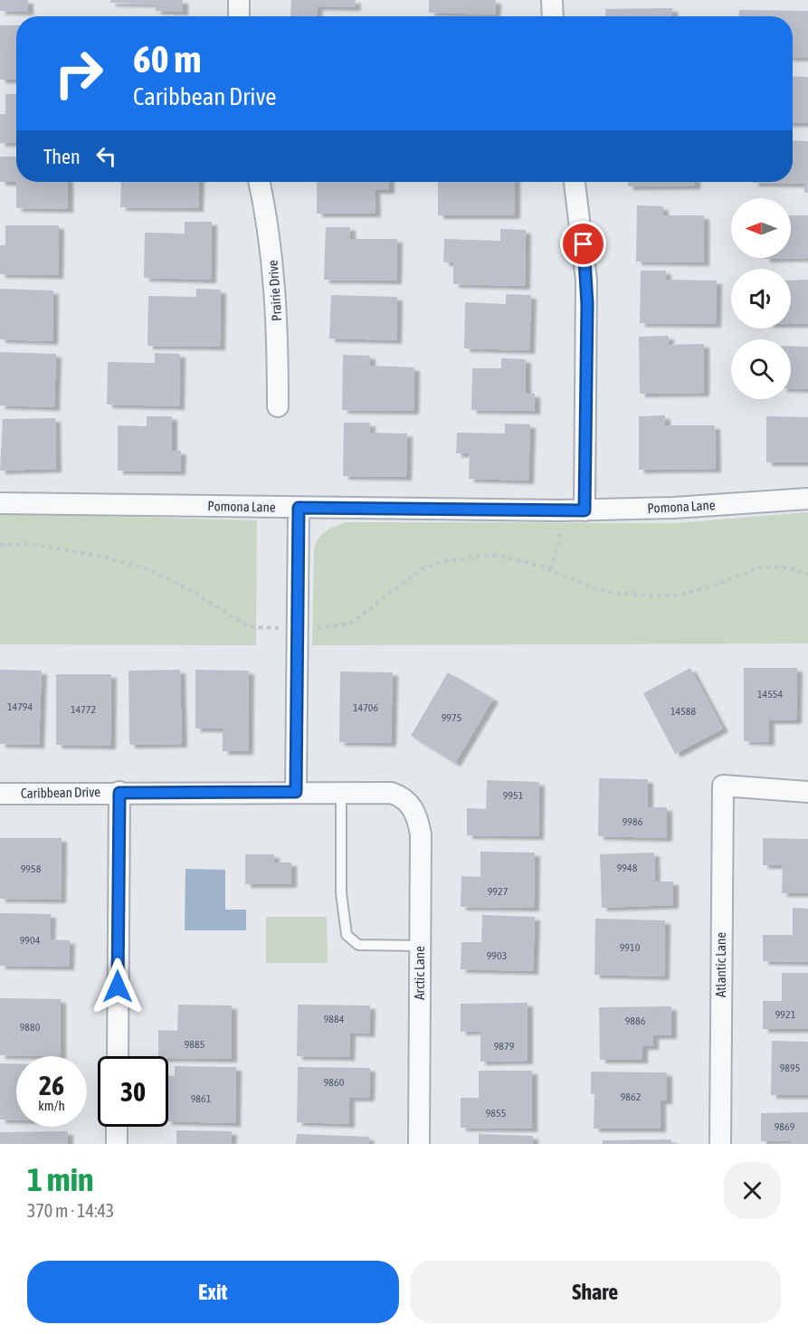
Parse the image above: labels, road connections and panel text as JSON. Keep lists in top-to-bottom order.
{
  "streets": {
    "street": [
      "Prairie Drive",
      "Pomona Lane",
      "Caribbean Drive",
      "Atlantic Lane",
      "Arctic Lane"
    ]
  },
  "crossings": [
    ["Caribbean Drive", "Arctic Lane"]
  ],
  "house_numbers": [
    "14554",
    "14794",
    "14706",
    "14772",
    "14588",
    "9975",
    "9951",
    "9986",
    "9948",
    "9958",
    "9927",
    "9904",
    "9910",
    "9903",
    "9921",
    "9884",
    "9886",
    "9880",
    "9885",
    "9879",
    "9895",
    "9860",
    "9862",
    "9861",
    "9855",
    "9869"
  ],
  "north": "left",
  "page": {
    "turn": ["60 m", "Caribbean Drive"],
    "then": "Then",
    "speed": "26 km/h",
    "limit": "30",
    "heading": ["1 min", "370 m · 14:43"],
    "buttons": ["Exit", "Share"]
  }
}
